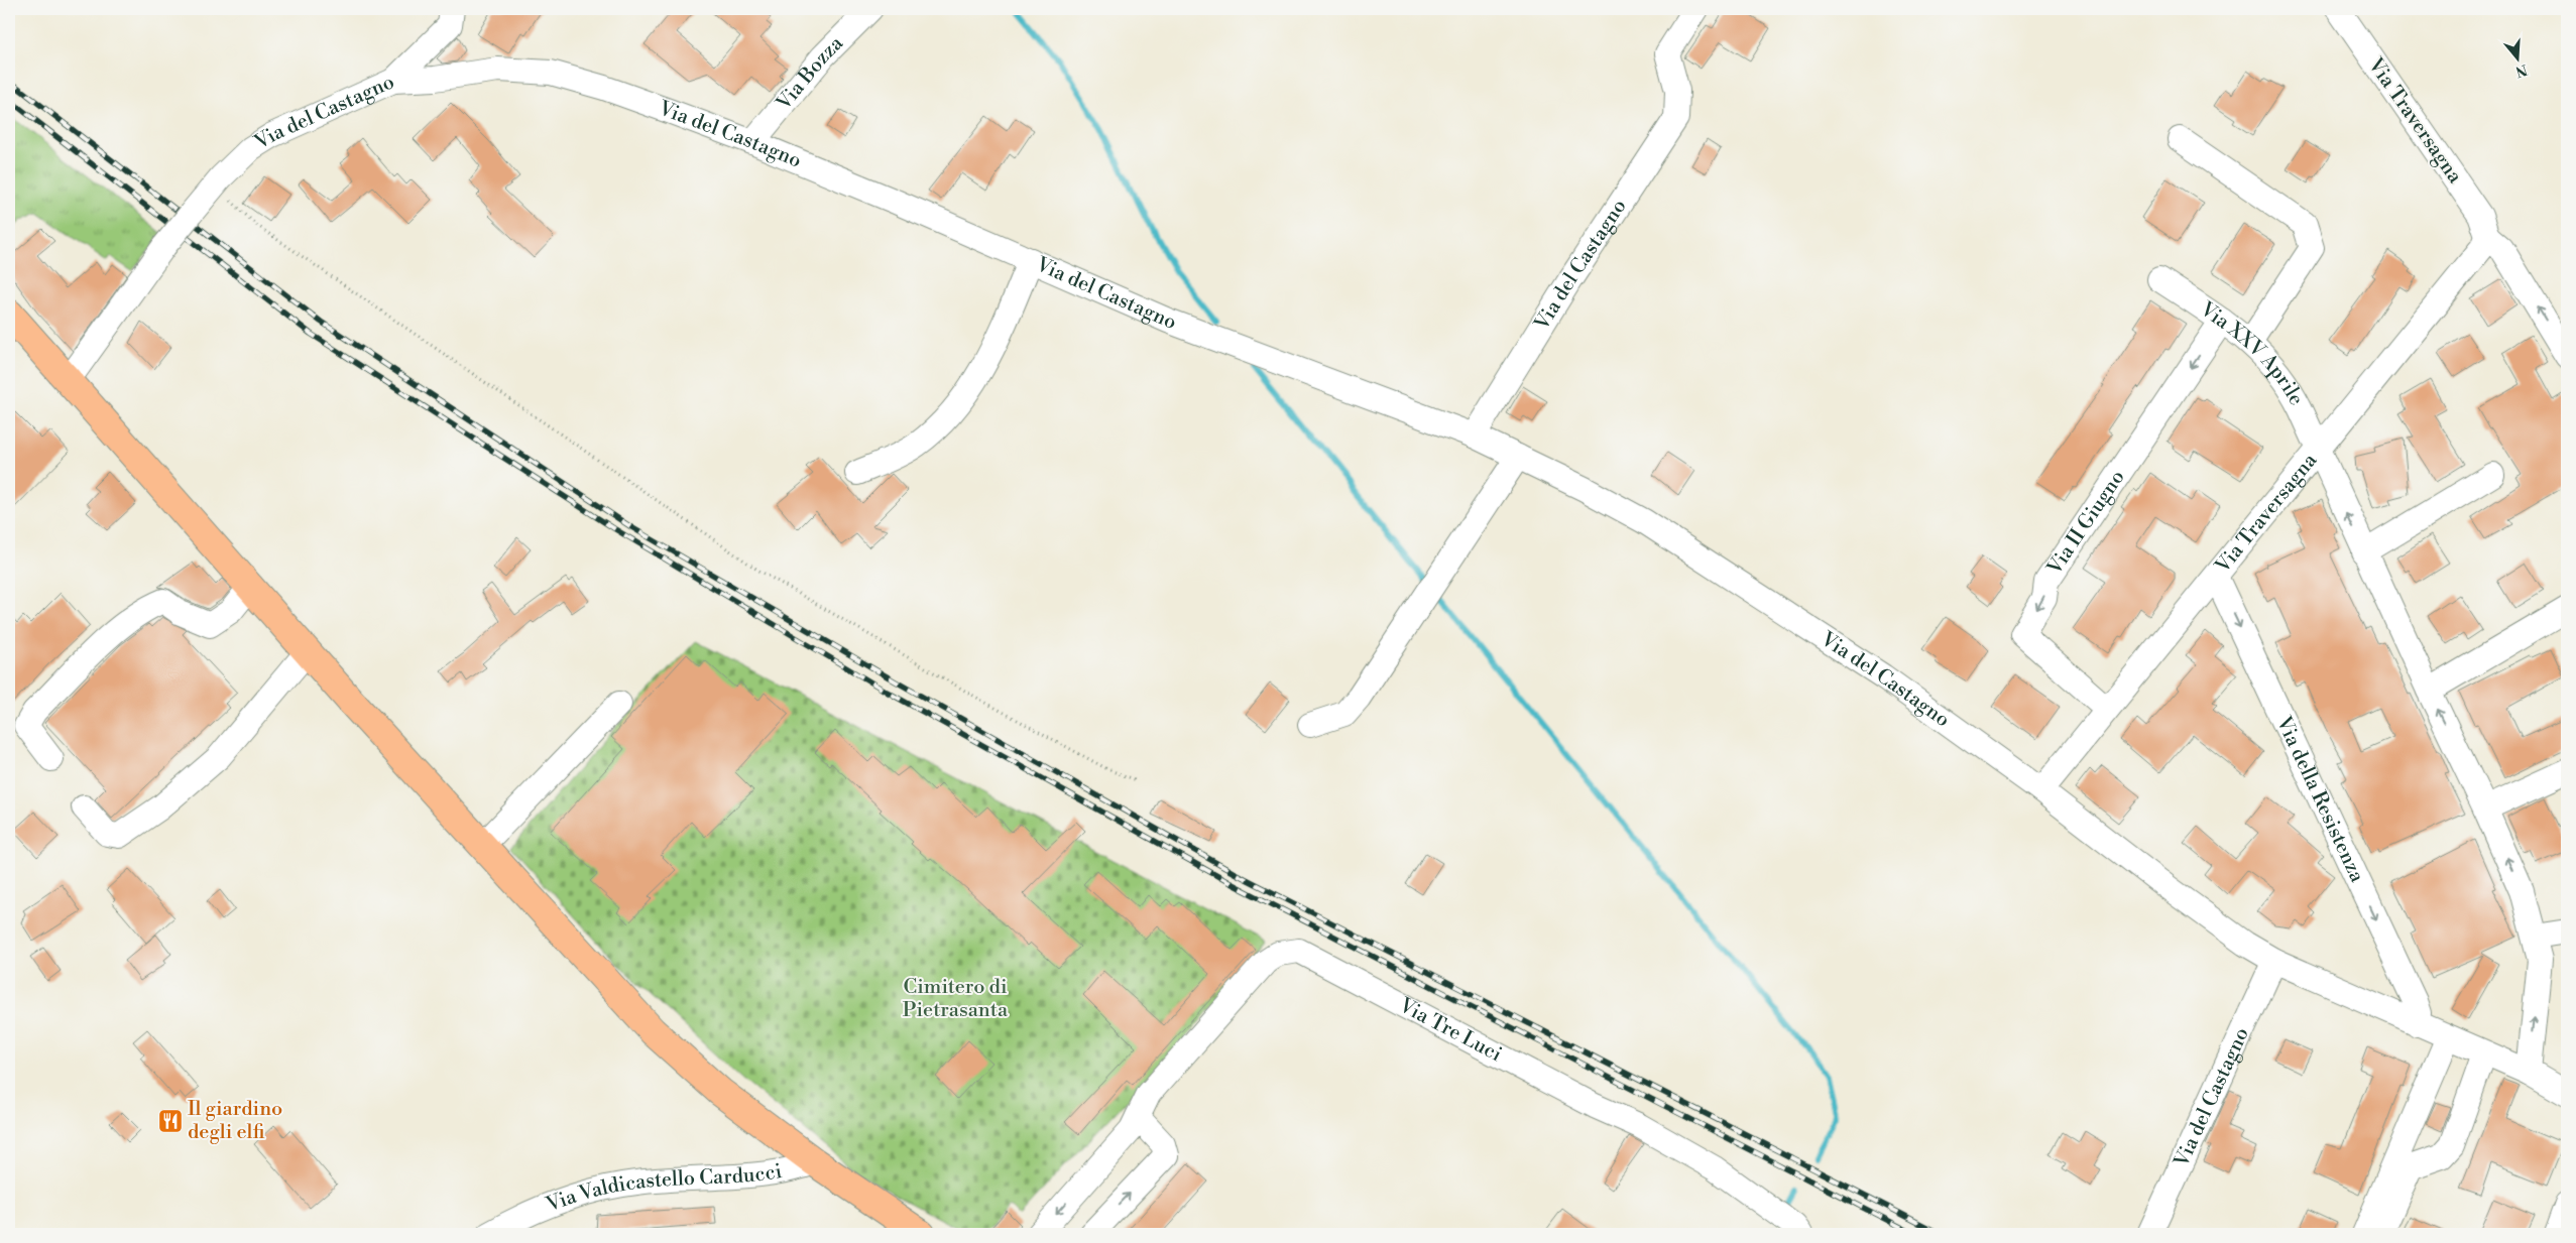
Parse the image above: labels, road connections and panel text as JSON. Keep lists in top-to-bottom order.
{
  "streets": {
    "street": [
      "Via Bozza",
      "Via del Castagno",
      "Via Traversagna",
      "Via XXV Aprile",
      "Via II Giugno",
      "Via della Resistenza",
      "Via Tre Luci",
      "Via Valdicastello Carducci"
    ]
  },
  "crossings": [
    ["Via Bozza", "Via del Castagno"],
    ["Via del Castagno", "Via Traversagna"],
    ["Via del Castagno", "Via XXV Aprile"],
    ["Via del Castagno", "Via della Resistenza"],
    ["Via Traversagna", "Via XXV Aprile"],
    ["Via Traversagna", "Via II Giugno"],
    ["Via Traversagna", "Via della Resistenza"],
    ["Via XXV Aprile", "Via II Giugno"]
  ],
  "one_way": ["Via XXV Aprile", "Via II Giugno", "Via della Resistenza"],
  "parks": ["Cimitero di Pietrasanta"],
  "places": {
    "restaurant": ["Il giardino degli elfi"]
  },
  "north": "bottom"
}
